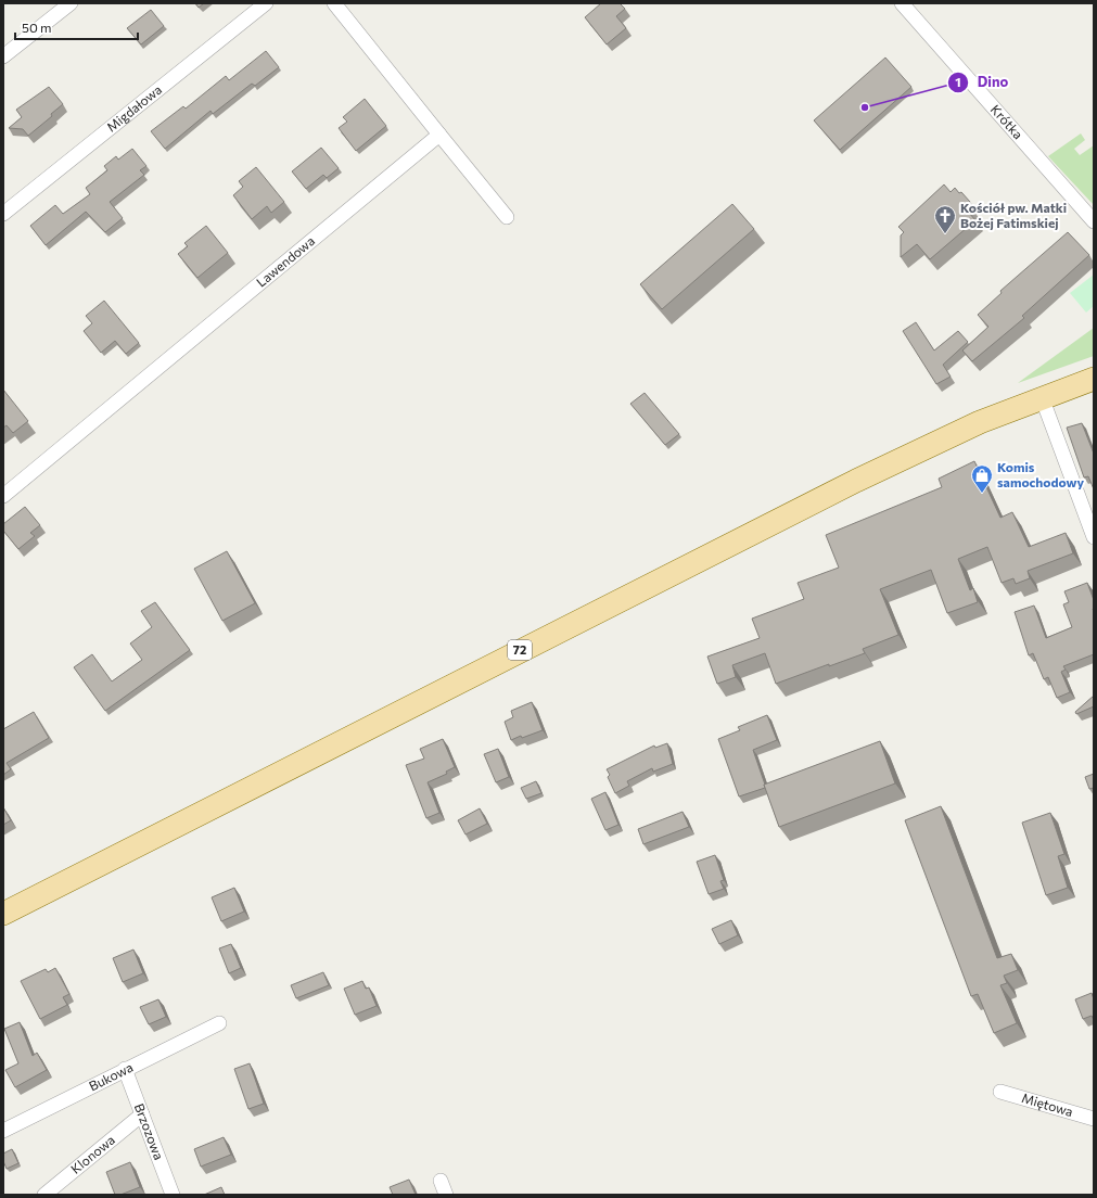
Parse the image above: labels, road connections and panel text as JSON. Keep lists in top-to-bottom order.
{
  "streets": {
    "main road": ["72"],
    "street": [
      "Migdałowa",
      "Krótka",
      "Lawendowa",
      "Bukowa",
      "Miętowa",
      "Brzozowa",
      "Klonowa"
    ]
  },
  "crossings": [
    ["Bukowa", "Brzozowa"],
    ["Brzozowa", "Klonowa"]
  ],
  "places": {
    "other": ["Dino"],
    "church": ["Kościół pw. Matki Bożej Fatimskiej"],
    "shop": ["Komis samochodowy"]
  },
  "scale_bar": "50 m"
}
